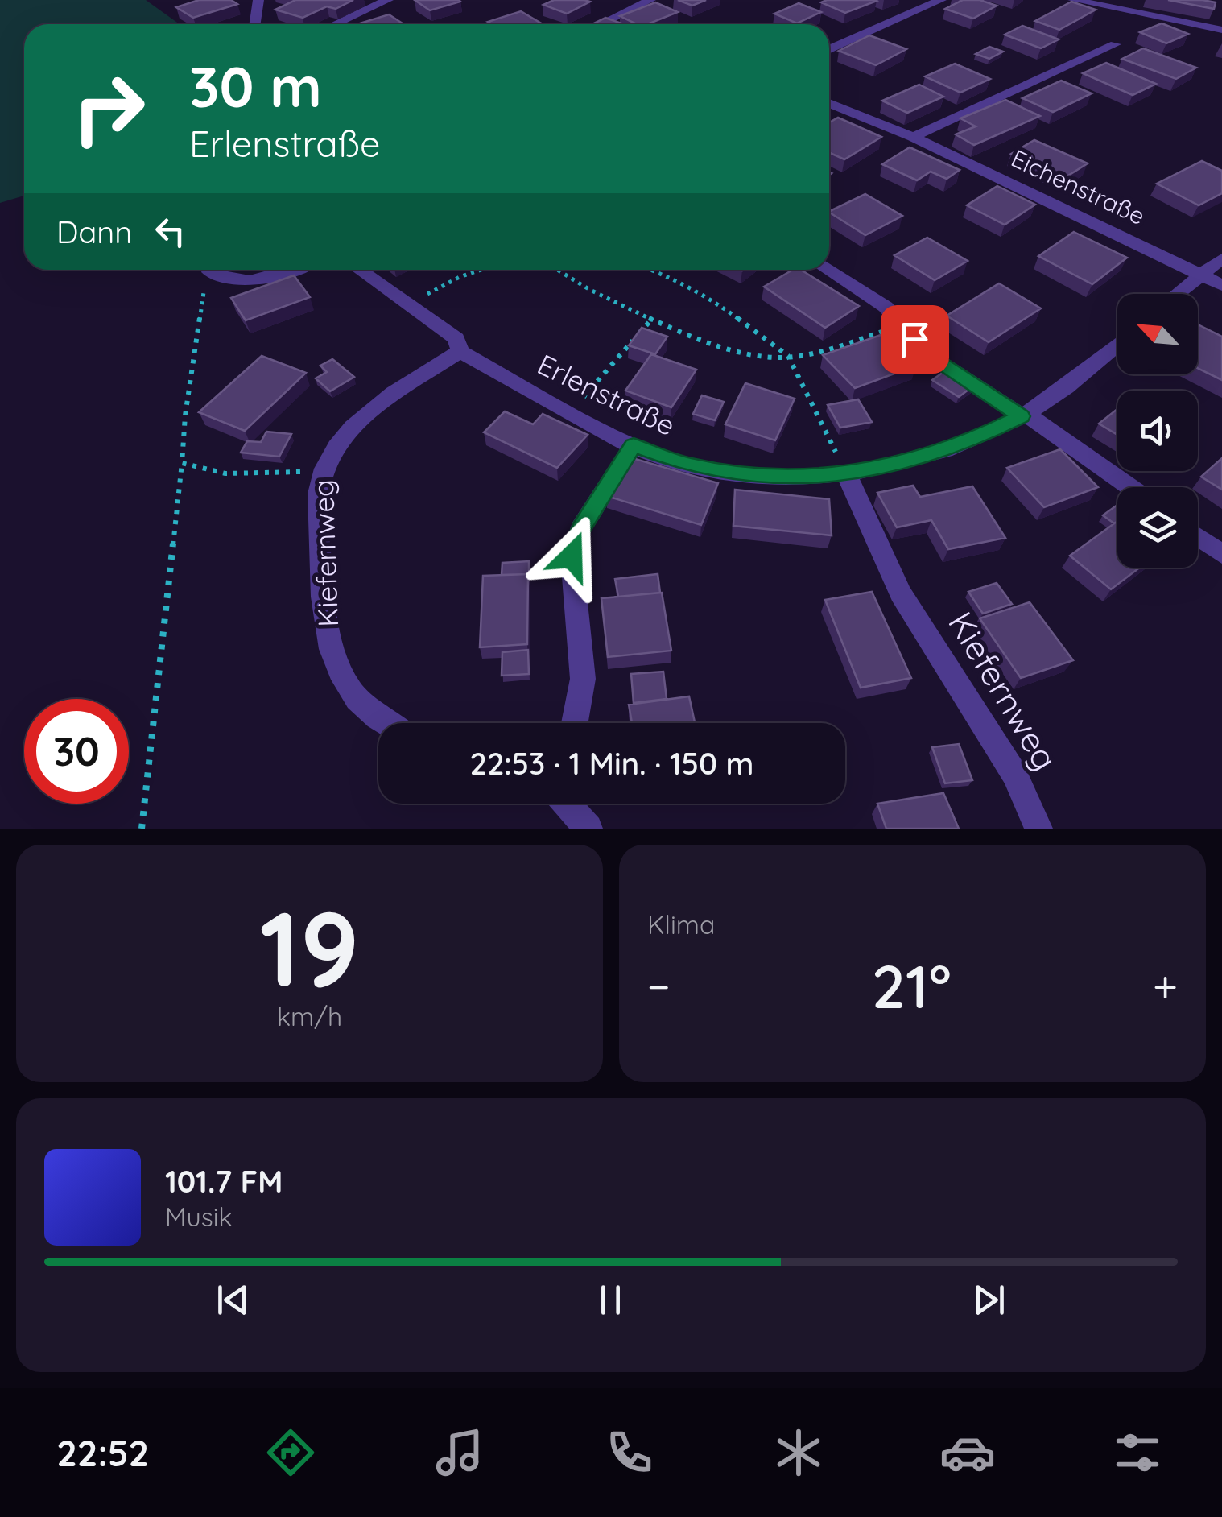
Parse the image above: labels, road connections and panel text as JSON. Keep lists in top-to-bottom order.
{
  "streets": {
    "street": ["Eichenstraße", "Erlenstraße", "Kiefernweg"]
  },
  "crossings": [
    ["Erlenstraße", "Kiefernweg"]
  ],
  "north": "top left",
  "page": {
    "turn": ["30 m", "Erlenstraße"],
    "then": "Dann",
    "limit": "30",
    "trip": "22:53 · 1 Min. · 150 m",
    "tile": [
      ["19", "km/h"],
      "Klima"
    ],
    "heat": ["−", "21°", "+"],
    "song": ["101.7 FM", "Musik"],
    "tabs": "22:52"
  }
}
